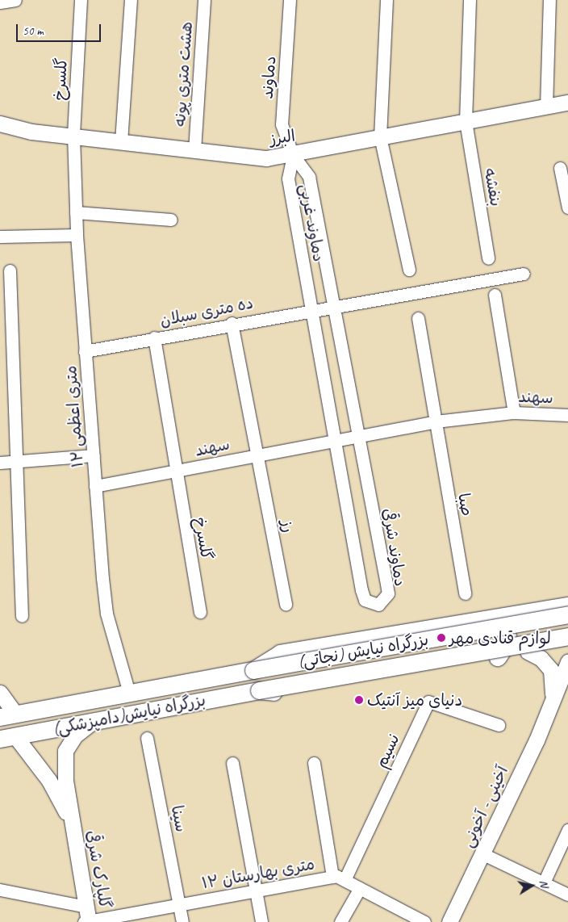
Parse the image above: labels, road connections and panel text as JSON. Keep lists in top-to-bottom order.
{
  "streets": {
    "highway": ["بزرگراه نیایش (نجاتی)", "بزرگراه نیایش(دامپزشکی)"],
    "main road": ["البرز", "آخینی - آخونی", "گلپارک شرقی"],
    "street": [
      "هشت متری پونه",
      "دماوند",
      "گلسرخ",
      "بنفشه",
      "دماوند غربی",
      "ده متری سبلان",
      "سهند",
      "۱۲ متری اعظمی",
      "صبا",
      "رز",
      "دماوند شرقی",
      "نسیم",
      "سینا",
      "۱۲ متری بهارستان"
    ]
  },
  "crossings": [
    ["هشت متری پونه", "البرز"],
    ["دماوند", "البرز"],
    ["دماوند", "دماوند غربی"],
    ["گلسرخ", "البرز"],
    ["گلسرخ", "ده متری سبلان"],
    ["گلسرخ", "سهند"],
    ["گلسرخ", "۱۲ متری اعظمی"],
    ["البرز", "بنفشه"],
    ["البرز", "دماوند غربی"],
    ["البرز", "۱۲ متری اعظمی"],
    ["دماوند غربی", "ده متری سبلان"],
    ["دماوند غربی", "سهند"],
    ["دماوند غربی", "دماوند شرقی"],
    ["ده متری سبلان", "۱۲ متری اعظمی"],
    ["ده متری سبلان", "رز"],
    ["سهند", "۱۲ متری اعظمی"],
    ["سهند", "صبا"],
    ["سهند", "رز"],
    ["سهند", "دماوند شرقی"],
    ["۱۲ متری اعظمی", "بزرگراه نیایش(دامپزشکی)"],
    ["بزرگراه نیایش (نجاتی)", "بزرگراه نیایش(دامپزشکی)"],
    ["بزرگراه نیایش(دامپزشکی)", "گلپارک شرقی"],
    ["نسیم", "۱۲ متری بهارستان"],
    ["سینا", "۱۲ متری بهارستان"],
    ["گلپارک شرقی", "۱۲ متری بهارستان"]
  ],
  "places": ["لوازم قنادی مهر", "دنیای میز آنتیک"],
  "scale_bar": "50 m",
  "north": "right"
}
